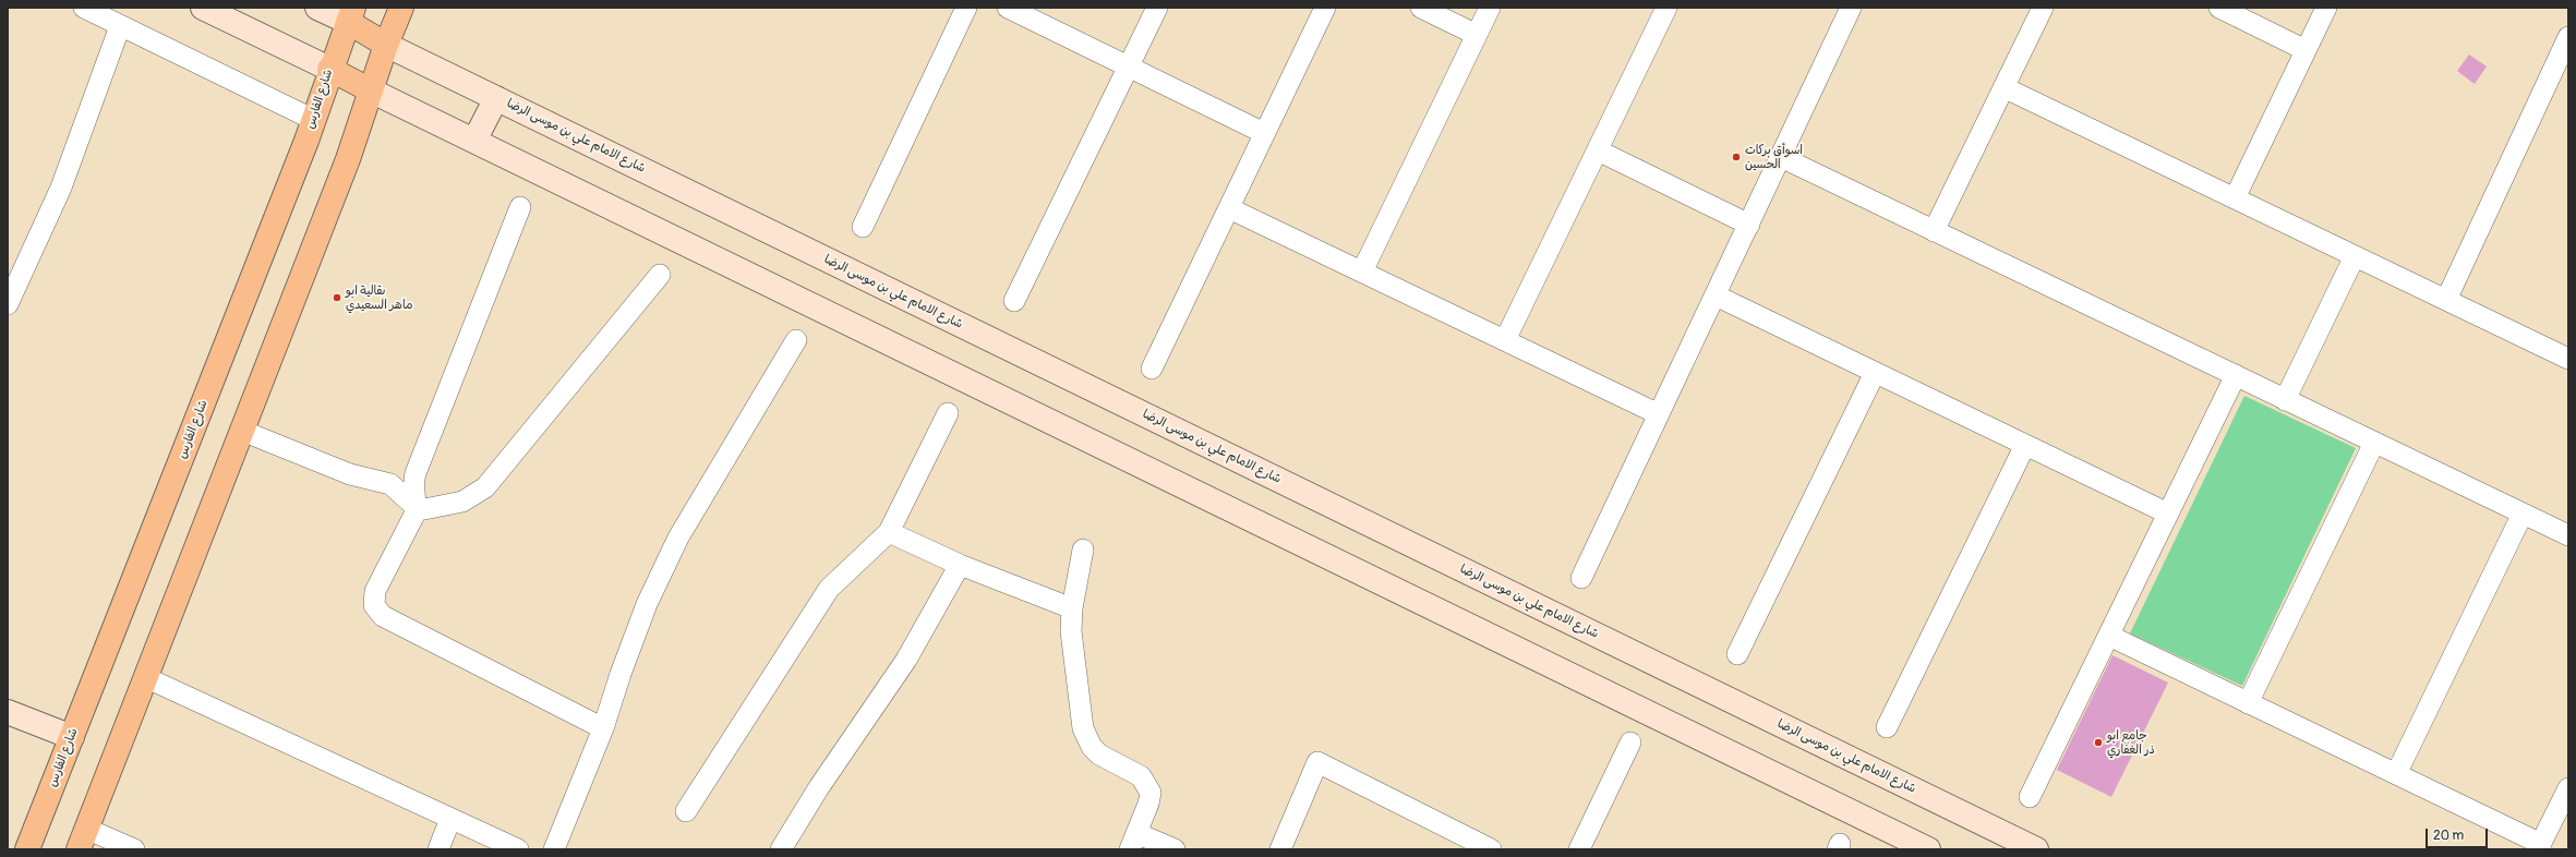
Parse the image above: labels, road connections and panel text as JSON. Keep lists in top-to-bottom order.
{
  "streets": {
    "main road": ["شارع الفارس", "شارع الامام علي بن موسى الرضا"]
  },
  "places": ["اسوأق بركات الحسين", "بقالية ابو ماهر السعيدي", "جامع ابو ذر الغفاري"],
  "scale_bar": "20 m"
}
